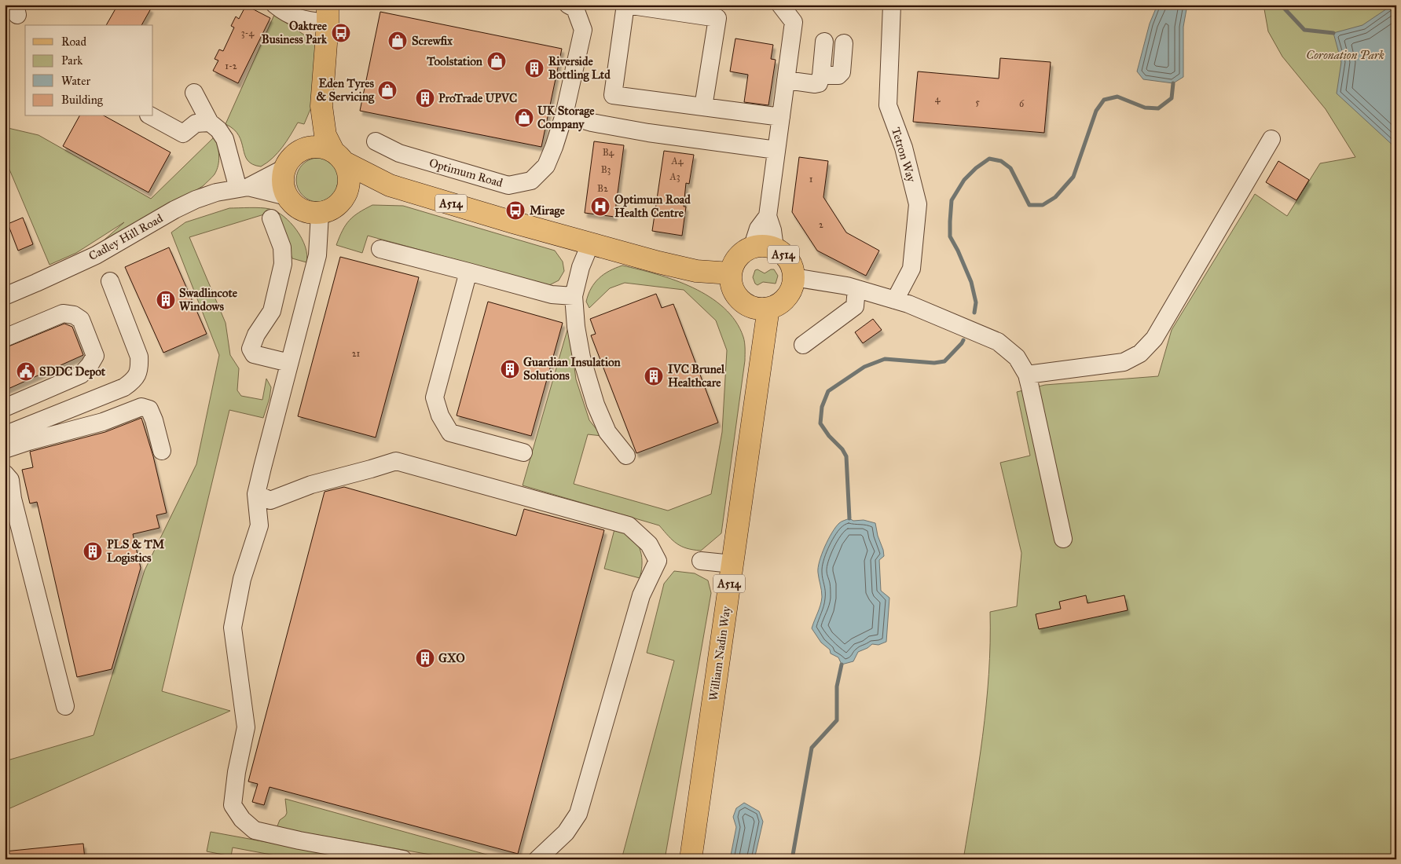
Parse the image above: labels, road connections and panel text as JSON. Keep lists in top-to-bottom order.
{
  "streets": {
    "main road": ["A514", "William Nadin Way"],
    "street": ["Tetron Way", "Optimum Road", "Cadley Hill Road"]
  },
  "crossings": [
    ["A514", "Cadley Hill Road"],
    ["A514", "William Nadin Way"]
  ],
  "parks": ["Coronation Park"],
  "places": {
    "bus stop": ["Oaktree Business Park", "Mirage"],
    "shop": [
      "Screwfix",
      "Toolstation",
      "Eden Tyres & Servicing",
      "UK Storage Company"
    ],
    "building": [
      "Riverside Bottling Ltd",
      "ProTrade UPVC",
      "Swadlincote Windows",
      "Guardian Insulation Solutions",
      "IVC Brunel Healthcare",
      "PLS & TM Logistics",
      "GXO"
    ],
    "hospital": ["Optimum Road Health Centre"],
    "public building": ["SDDC Depot"]
  },
  "house_numbers": [
    "3-4",
    "1-2",
    "4",
    "5",
    "6",
    "B4",
    "A4",
    "B3",
    "A3",
    "1",
    "B2",
    "2",
    "21"
  ],
  "legend": [
    "Road",
    "Park",
    "Water",
    "Building"
  ]
}
